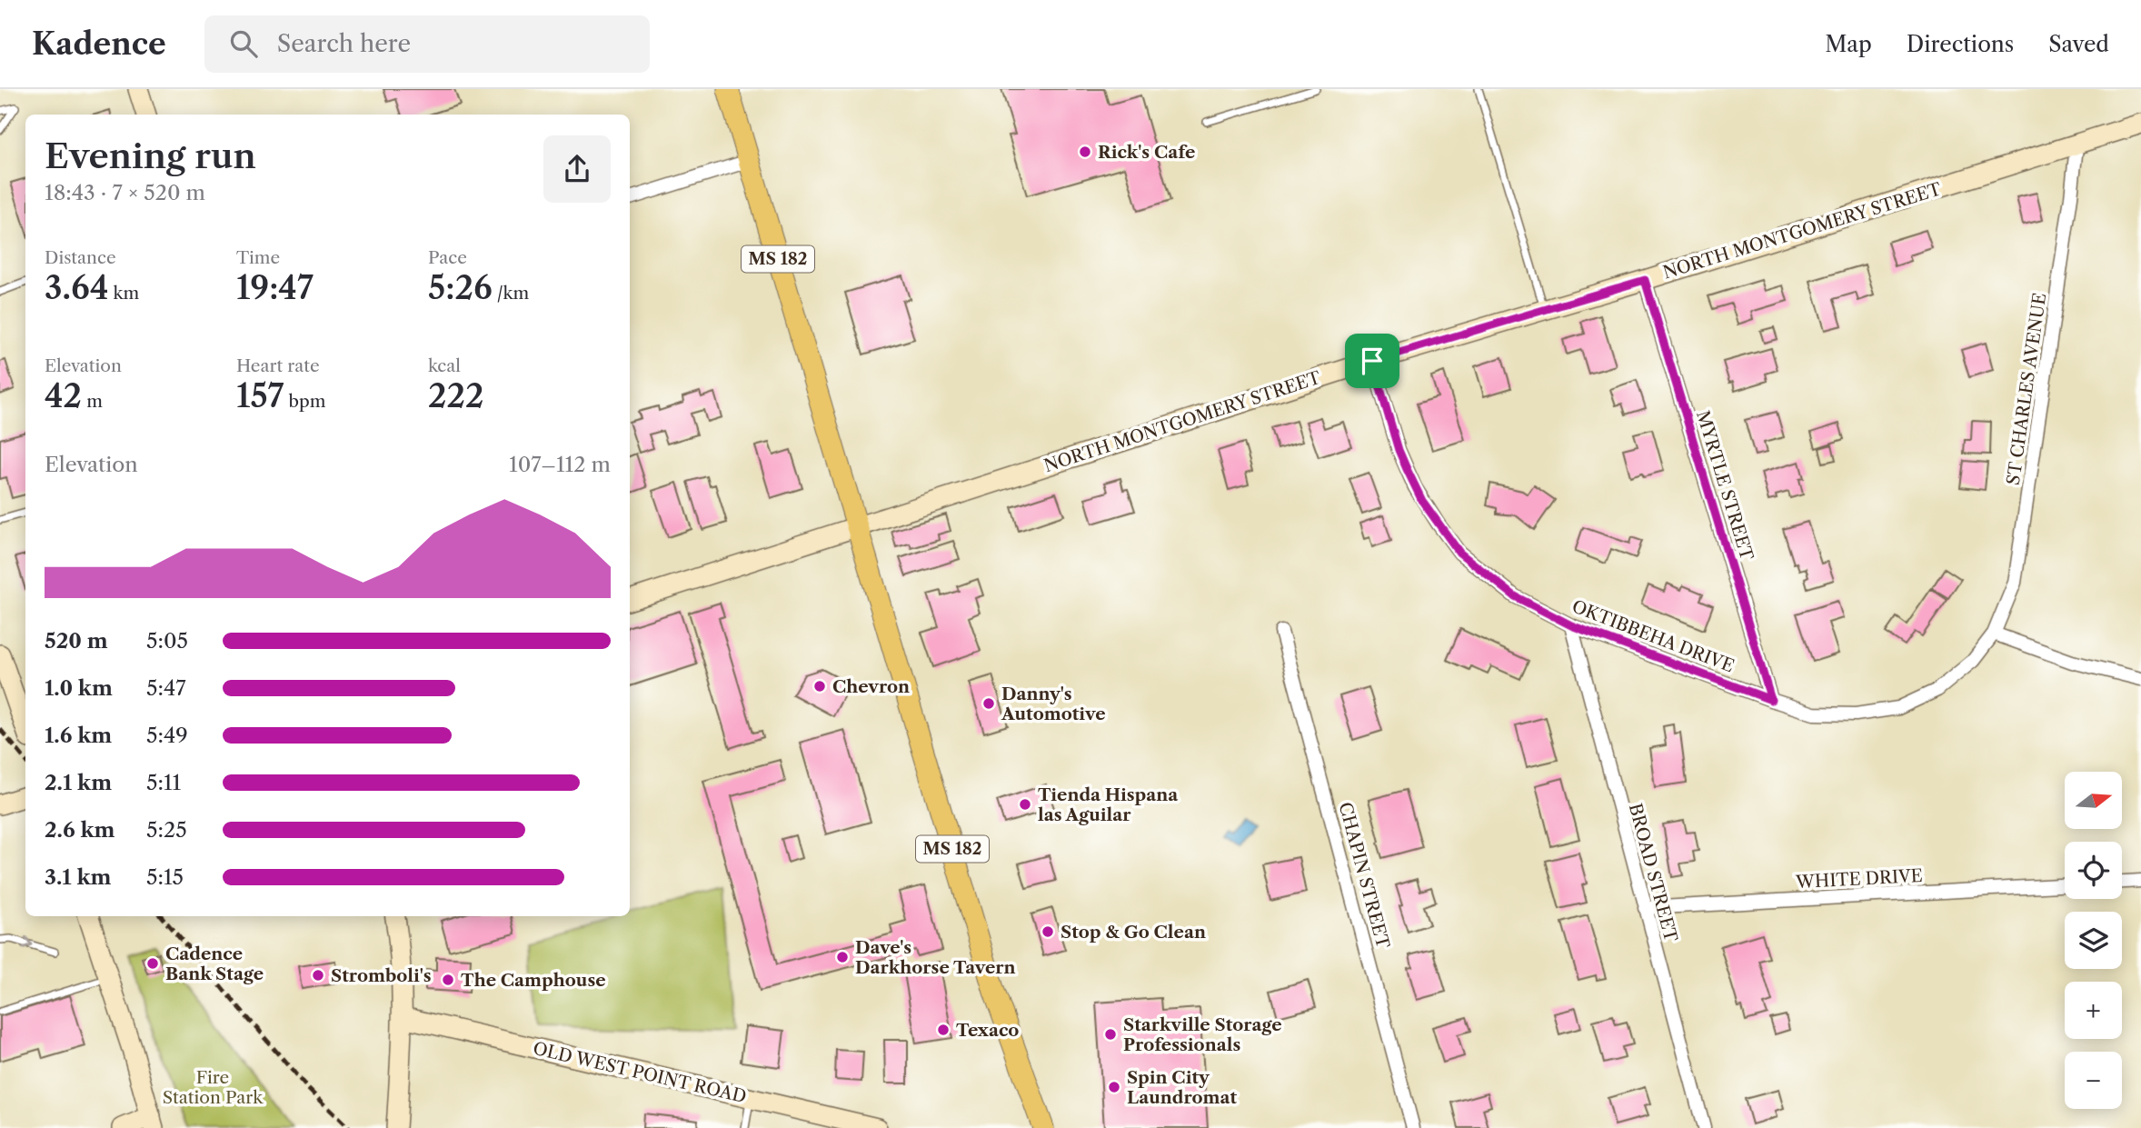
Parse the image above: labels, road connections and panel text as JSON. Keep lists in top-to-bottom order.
{
  "streets": {
    "main road": ["MS 182"],
    "street": [
      "NORTH MONTGOMERY STREET",
      "ST CHARLES AVENUE",
      "MYRTLE STREET",
      "OKTIBBEHA DRIVE",
      "BROAD STREET",
      "CHAPIN STREET",
      "WHITE DRIVE",
      "OLD WEST POINT ROAD"
    ]
  },
  "crossings": [
    ["NORTH MONTGOMERY STREET", "MS 182"],
    ["NORTH MONTGOMERY STREET", "ST CHARLES AVENUE"],
    ["NORTH MONTGOMERY STREET", "MYRTLE STREET"],
    ["NORTH MONTGOMERY STREET", "OKTIBBEHA DRIVE"],
    ["ST CHARLES AVENUE", "OKTIBBEHA DRIVE"],
    ["MYRTLE STREET", "OKTIBBEHA DRIVE"],
    ["OKTIBBEHA DRIVE", "BROAD STREET"],
    ["BROAD STREET", "WHITE DRIVE"]
  ],
  "parks": ["Fire Station Park"],
  "places": [
    "Rick's Cafe",
    "Chevron",
    "Danny's Automotive",
    "Tienda Hispana las Aguilar",
    "Stop & Go Clean",
    "Dave's Darkhorse Tavern",
    "Cadence Bank Stage",
    "Stromboli's",
    "The Camphouse",
    "Texaco",
    "Starkville Storage Professionals",
    "Spin City Laundromat"
  ],
  "north": "right",
  "page": {
    "header": "Kadence",
    "search": "Search here",
    "nav": ["Map", "Directions", "Saved"],
    "heading": ["Evening run", "18:43 · 7 × 520 m"],
    "stats": [
      ["Distance", "3.64 km"],
      ["Time", "19:47"],
      ["Pace", "5:26 /km"],
      ["Elevation", "42 m"],
      ["Heart rate", "157 bpm"],
      ["kcal", "222"]
    ],
    "chart": ["Elevation", "107–112 m"],
    "list": [
      {
        "name": "520 m",
        "note": "5:05"
      },
      {
        "name": "1.0 km",
        "note": "5:47"
      },
      {
        "name": "1.6 km",
        "note": "5:49"
      },
      {
        "name": "2.1 km",
        "note": "5:11"
      },
      {
        "name": "2.6 km",
        "note": "5:25"
      },
      {
        "name": "3.1 km",
        "note": "5:15"
      }
    ],
    "map_buttons": ["+", "−"]
  }
}
